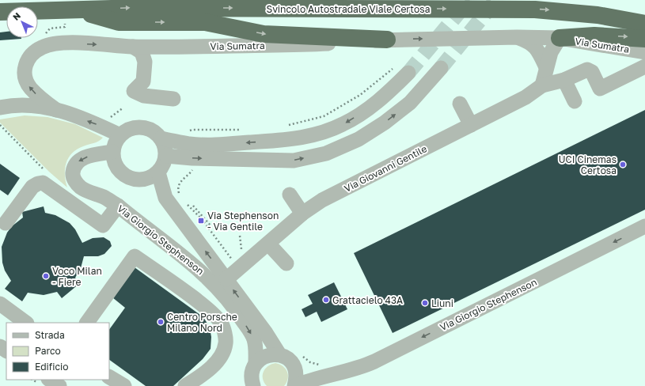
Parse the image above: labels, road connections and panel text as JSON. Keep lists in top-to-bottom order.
{
  "streets": {
    "highway": ["Svincolo Autostradale Viale Certosa"],
    "street": ["Via Sumatra", "Via Giovanni Gentile", "Via Giorgio Stephenson"]
  },
  "crossings": [
    ["Via Giovanni Gentile", "Via Giorgio Stephenson"]
  ],
  "places": {
    "other": [
      "UCI Cinemas Certosa",
      "Voco Milan - Fiere",
      "Grattacielo 43A",
      "Liuni",
      "Centro Porsche Milano Nord"
    ],
    "transit": ["Via Stephenson - Via Gentile"]
  },
  "legend": ["Strada", "Parco", "Edificio"],
  "north": "top left"
}
